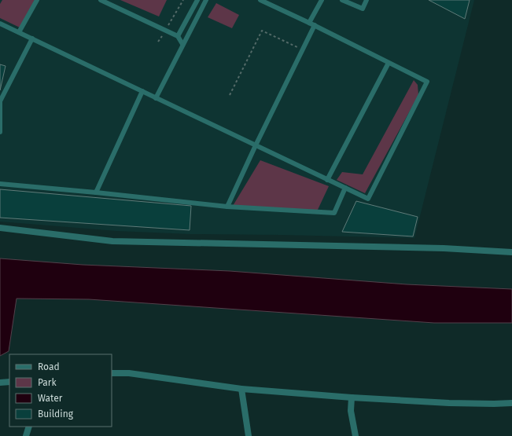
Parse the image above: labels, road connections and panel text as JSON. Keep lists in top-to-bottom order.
{
  "legend": [
    "Road",
    "Park",
    "Water",
    "Building"
  ]
}
